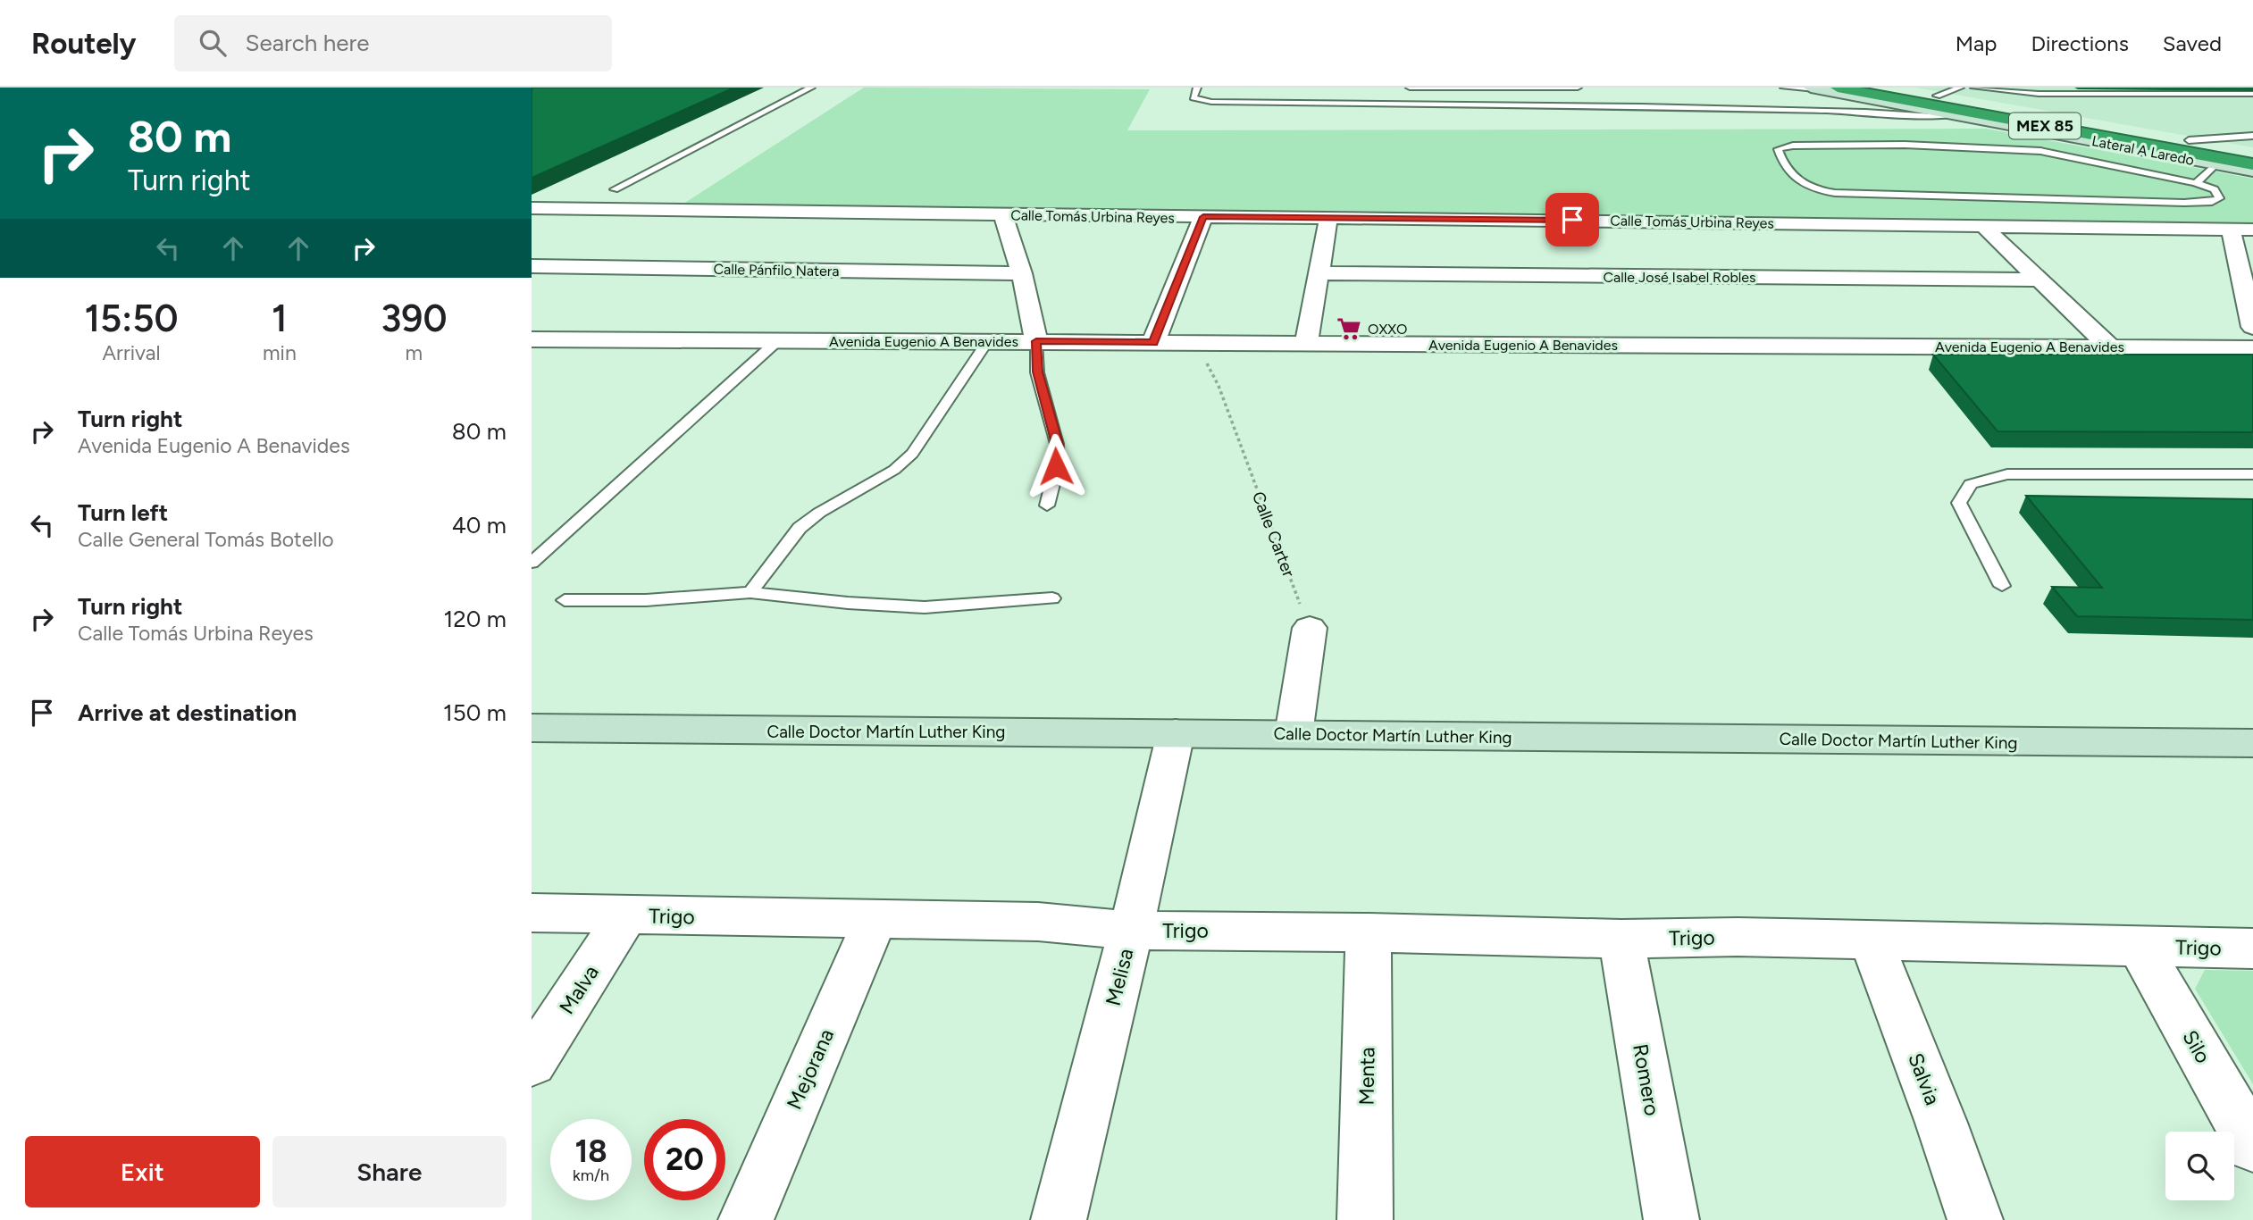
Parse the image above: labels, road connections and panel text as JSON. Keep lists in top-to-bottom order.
{
  "streets": {
    "highway": ["MEX 85"],
    "street": [
      "Lateral A Laredo",
      "Calle Tomás Urbina Reyes",
      "Calle Pánfilo Natera",
      "Calle José Isabel Robles",
      "Avenida Eugenio A Benavides",
      "Calle Doctor Martín Luther King",
      "Trigo",
      "Melisa",
      "Malva",
      "Silo",
      "Mejorana",
      "Menta",
      "Salvia",
      "Romero"
    ],
    "path": ["Calle Carter"]
  },
  "crossings": [
    ["MEX 85", "Lateral A Laredo"],
    ["Avenida Eugenio A Benavides", "Calle Carter"],
    ["Calle Doctor Martín Luther King", "Melisa"],
    ["Trigo", "Melisa"],
    ["Trigo", "Malva"],
    ["Trigo", "Silo"],
    ["Trigo", "Mejorana"],
    ["Trigo", "Menta"],
    ["Trigo", "Salvia"],
    ["Trigo", "Romero"]
  ],
  "places": {
    "supermarket": ["OXXO"]
  },
  "page": {
    "header": "Routely",
    "search": "Search here",
    "nav": ["Map", "Directions", "Saved"],
    "turn": ["80 m", "Turn right"],
    "eta": [
      "15:50",
      "Arrival",
      "1",
      "min",
      "390",
      "m"
    ],
    "list": [
      {
        "name": "Turn right",
        "note": "Avenida Eugenio A Benavides",
        "value": "80 m"
      },
      {
        "name": "Turn left",
        "note": "Calle General Tomás Botello",
        "value": "40 m"
      },
      {
        "name": "Turn right",
        "note": "Calle Tomás Urbina Reyes",
        "value": "120 m"
      },
      {
        "name": "Arrive at destination",
        "value": "150 m"
      }
    ],
    "speed": "18 km/h",
    "limit": "20",
    "buttons": ["Exit", "Share"]
  }
}
